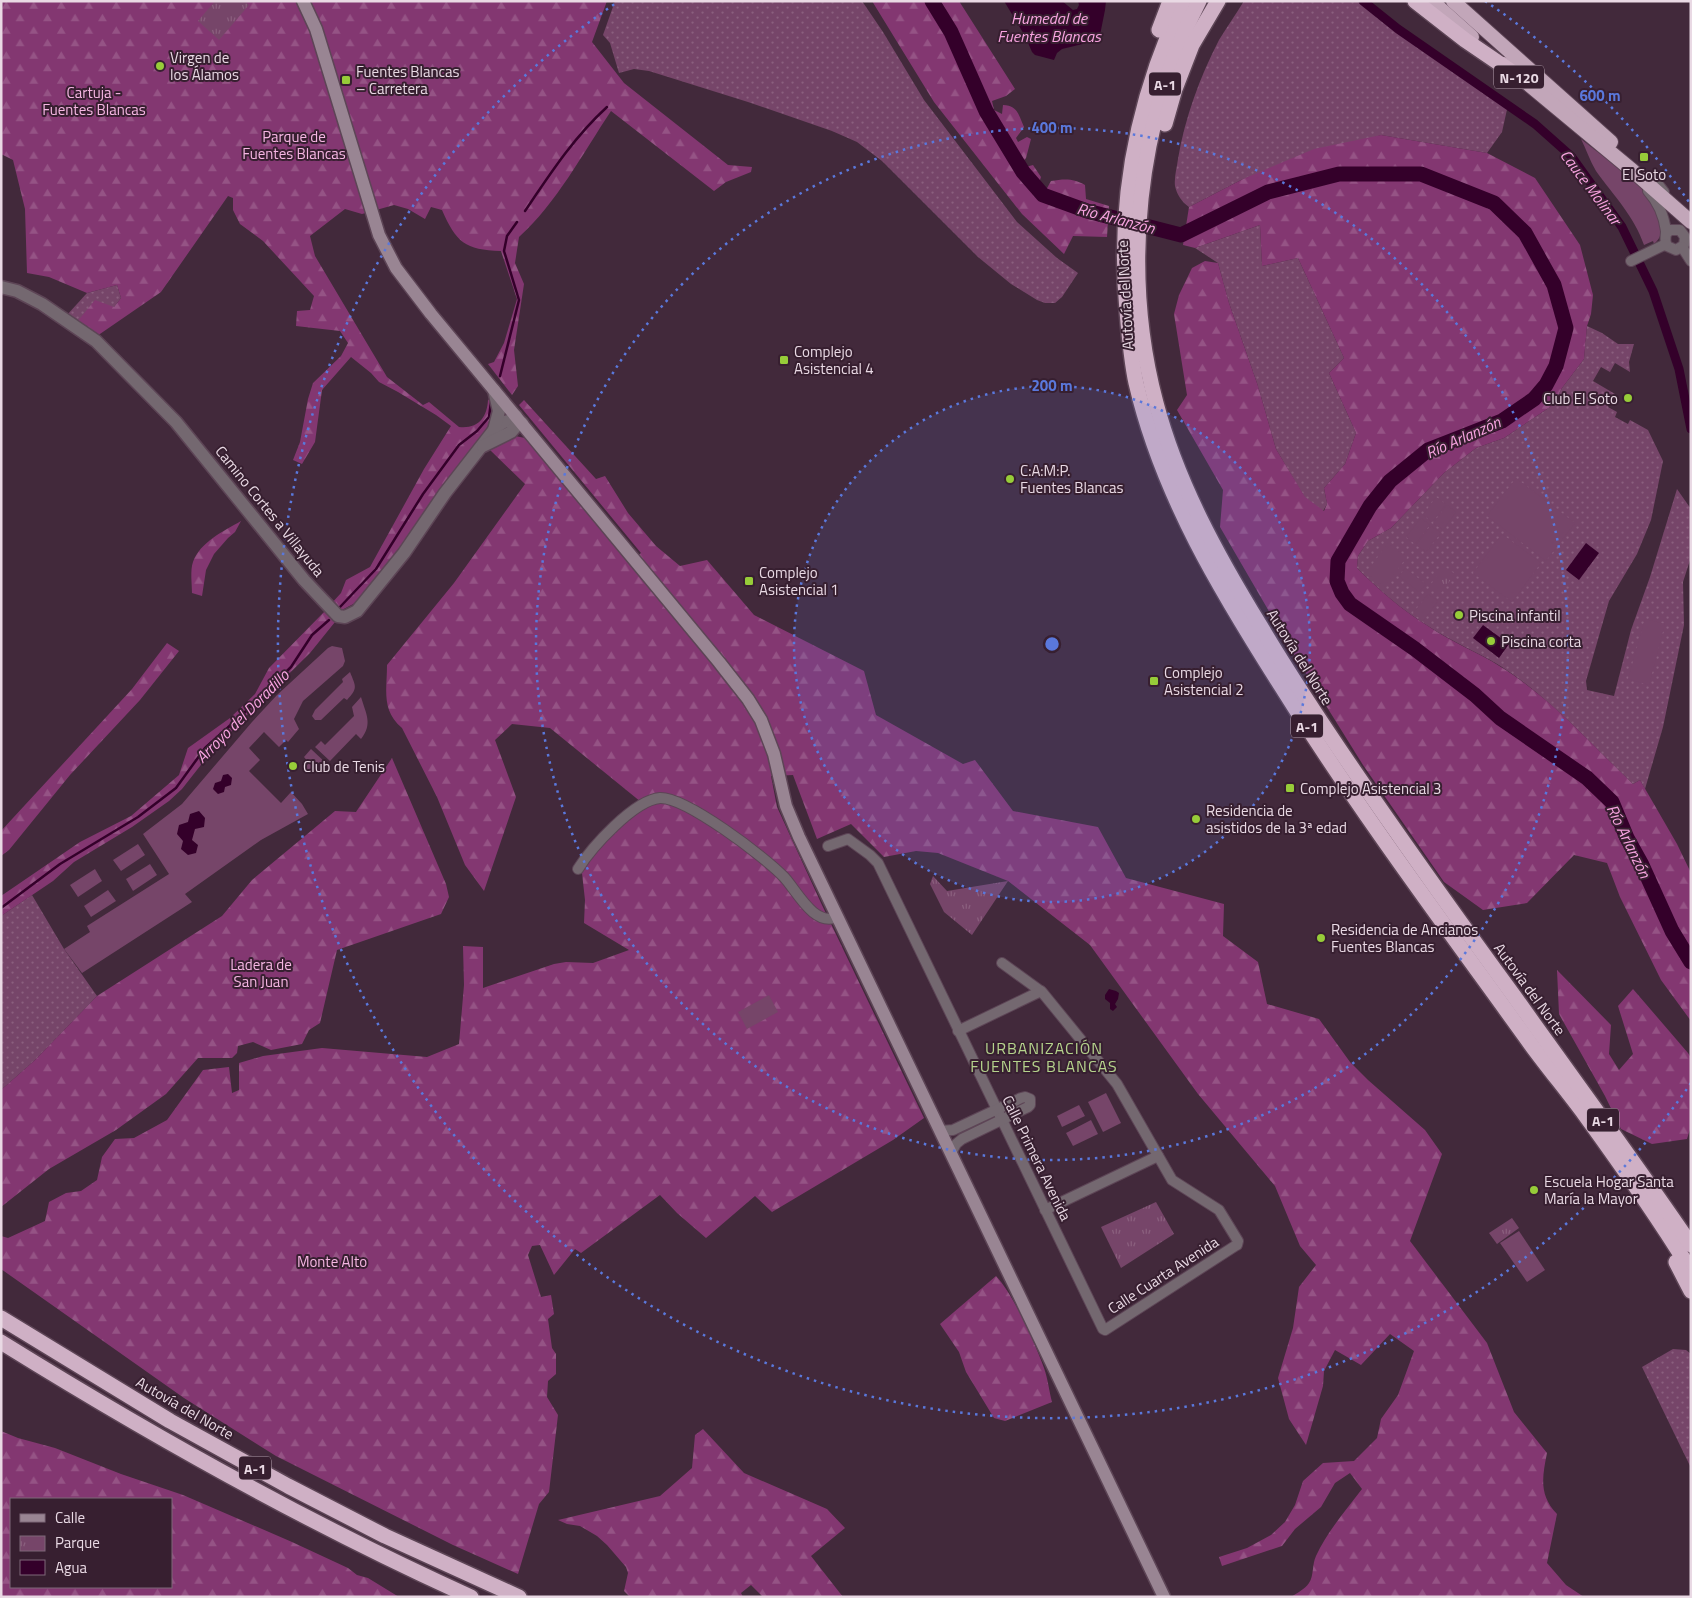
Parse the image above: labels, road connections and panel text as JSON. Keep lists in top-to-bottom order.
{
  "streets": {
    "highway": ["N-120", "A-1", "Autovía del Norte"],
    "street": ["Camino Cortes a Villayuda", "Calle Primera Avenida", "Calle Cuarta Avenida"]
  },
  "crossings": [
    ["A-1", "Autovía del Norte"],
    ["Calle Primera Avenida", "Calle Cuarta Avenida"]
  ],
  "districts": ["URBANIZACIÓN FUENTES BLANCAS"],
  "water": [
    "Humedal de Fuentes Blancas",
    "Cauce Molinar",
    "Río Arlanzón",
    "Arroyo del Doradillo"
  ],
  "parks": [
    "Cartuja - Fuentes Blancas",
    "Parque de Fuentes Blancas",
    "Ladera de San Juan",
    "Monte Alto"
  ],
  "places": {
    "other": [
      "Virgen de los Álamos",
      "Club El Soto",
      "C:A:M:P. Fuentes Blancas",
      "Piscina infantil",
      "Piscina corta",
      "Club de Tenis",
      "Residencia de asistidos de la 3ª edad",
      "Residencia de Ancianos Fuentes Blancas",
      "Escuela Hogar Santa María la Mayor"
    ],
    "transit": [
      "Fuentes Blancas – Carretera",
      "El Soto",
      "Complejo Asistencial 4",
      "Complejo Asistencial 1",
      "Complejo Asistencial 2",
      "Complejo Asistencial 3"
    ]
  },
  "legend": ["Calle", "Parque", "Agua"],
  "rings": ["600 m", "400 m", "200 m"]
}
